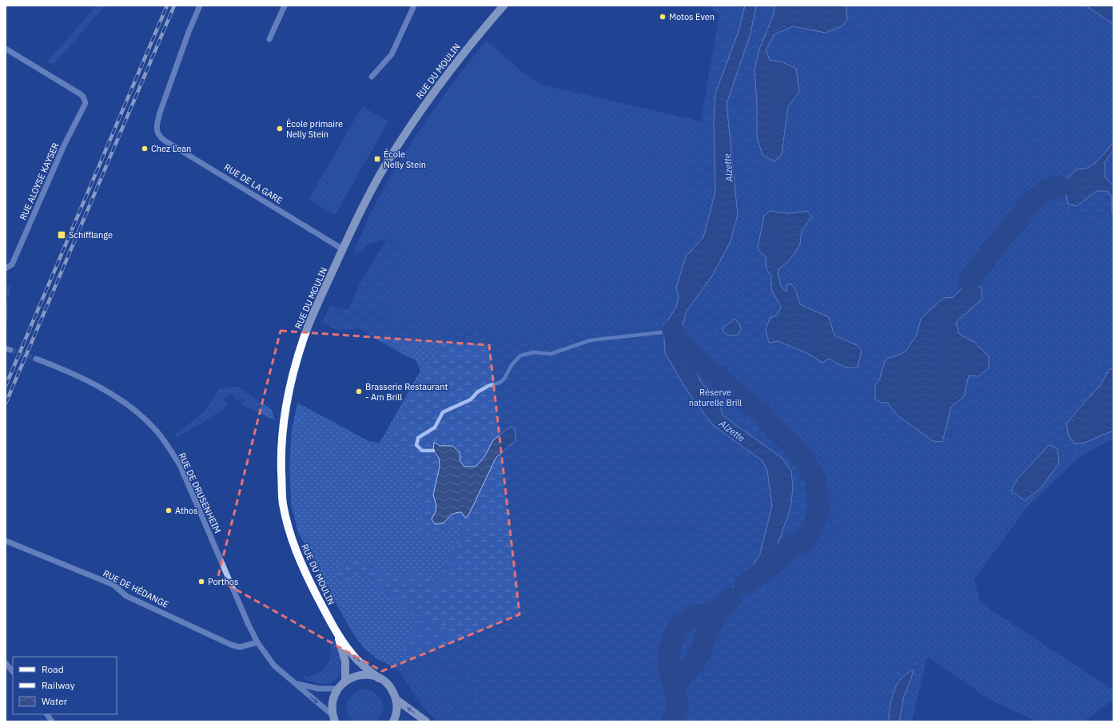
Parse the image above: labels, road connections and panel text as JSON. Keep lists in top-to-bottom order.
{
  "streets": {
    "main road": ["RUE DU MOULIN"],
    "street": [
      "RUE ALOYSE KAYSER",
      "RUE DE LA GARE",
      "RUE DE DRUSENHEIM",
      "RUE DE HÉDANGE"
    ]
  },
  "crossings": [
    ["RUE DU MOULIN", "RUE DE LA GARE"],
    ["RUE DE DRUSENHEIM", "RUE DE HÉDANGE"]
  ],
  "water": ["Alzette"],
  "parks": ["Réserve naturelle Brill"],
  "places": {
    "other": [
      "Motos Even",
      "École primaire Nelly Stein",
      "Chez Lean",
      "Brasserie Restaurant - Am Brill",
      "Athos",
      "Porthos"
    ],
    "transit": ["École Nelly Stein", "Schifflange"]
  },
  "legend": ["Road", "Railway", "Water"]
}
